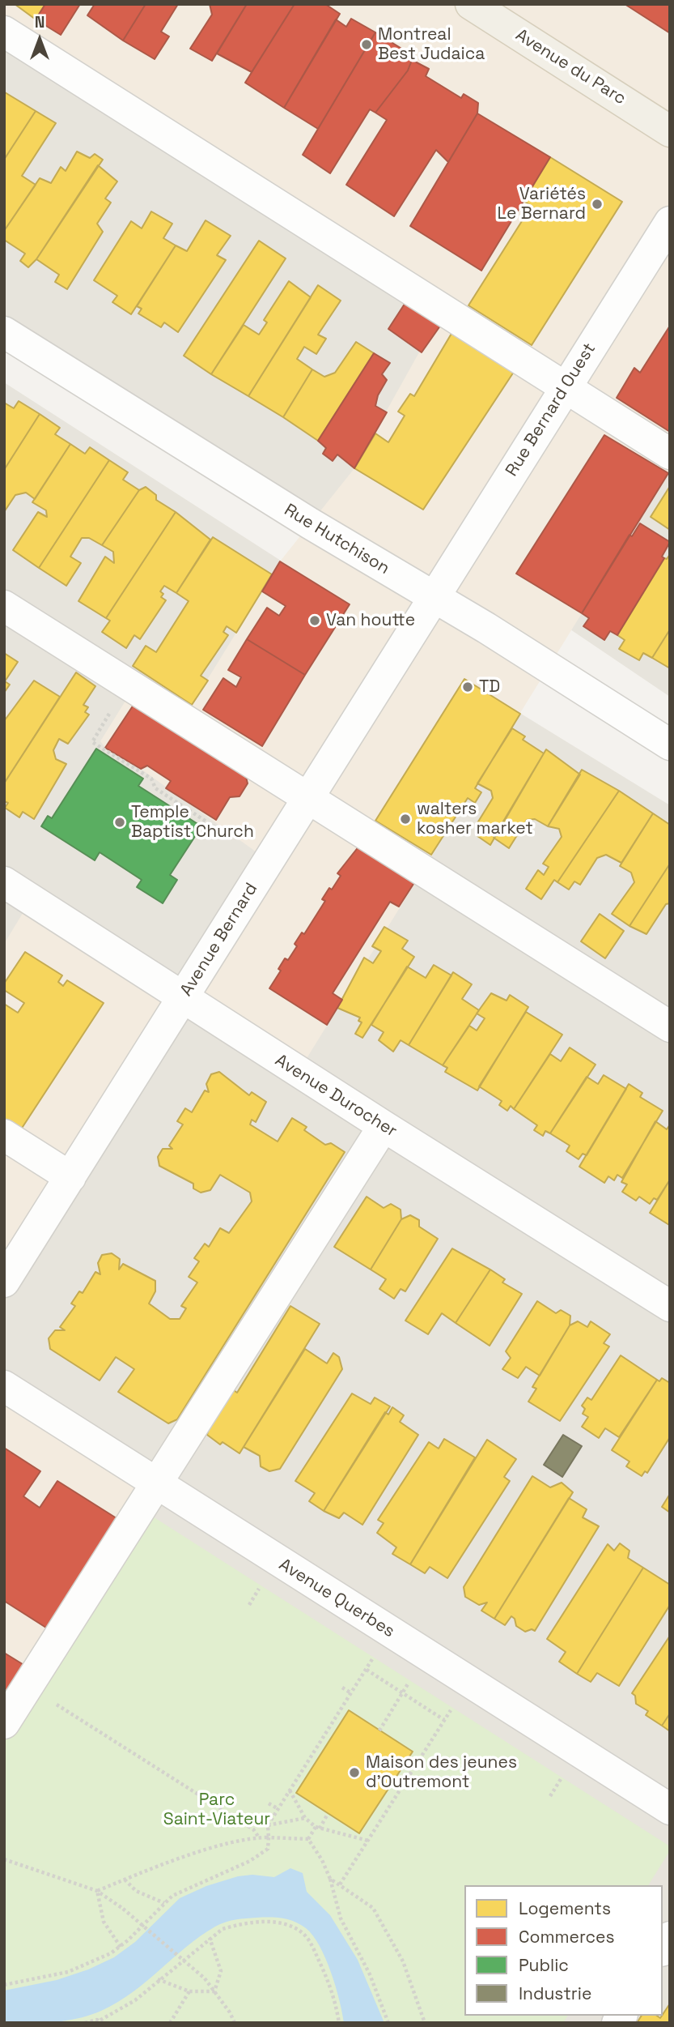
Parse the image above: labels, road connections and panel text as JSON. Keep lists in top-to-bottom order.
{
  "streets": {
    "main road": ["Avenue du Parc"],
    "street": [
      "Rue Bernard Ouest",
      "Rue Hutchison",
      "Avenue Bernard",
      "Avenue Durocher",
      "Avenue Querbes"
    ]
  },
  "crossings": [
    ["Rue Bernard Ouest", "Rue Hutchison"],
    ["Rue Bernard Ouest", "Avenue Bernard"],
    ["Rue Hutchison", "Avenue Bernard"],
    ["Avenue Bernard", "Avenue Durocher"]
  ],
  "parks": ["Parc Saint-Viateur"],
  "places": [
    "Montreal Best Judaica",
    "Variétés Le Bernard",
    "Van houtte",
    "TD",
    "walters kosher market",
    "Temple Baptist Church",
    "Maison des jeunes d’Outremont"
  ],
  "legend": [
    "Logements",
    "Commerces",
    "Public",
    "Industrie"
  ],
  "north": "top"
}
